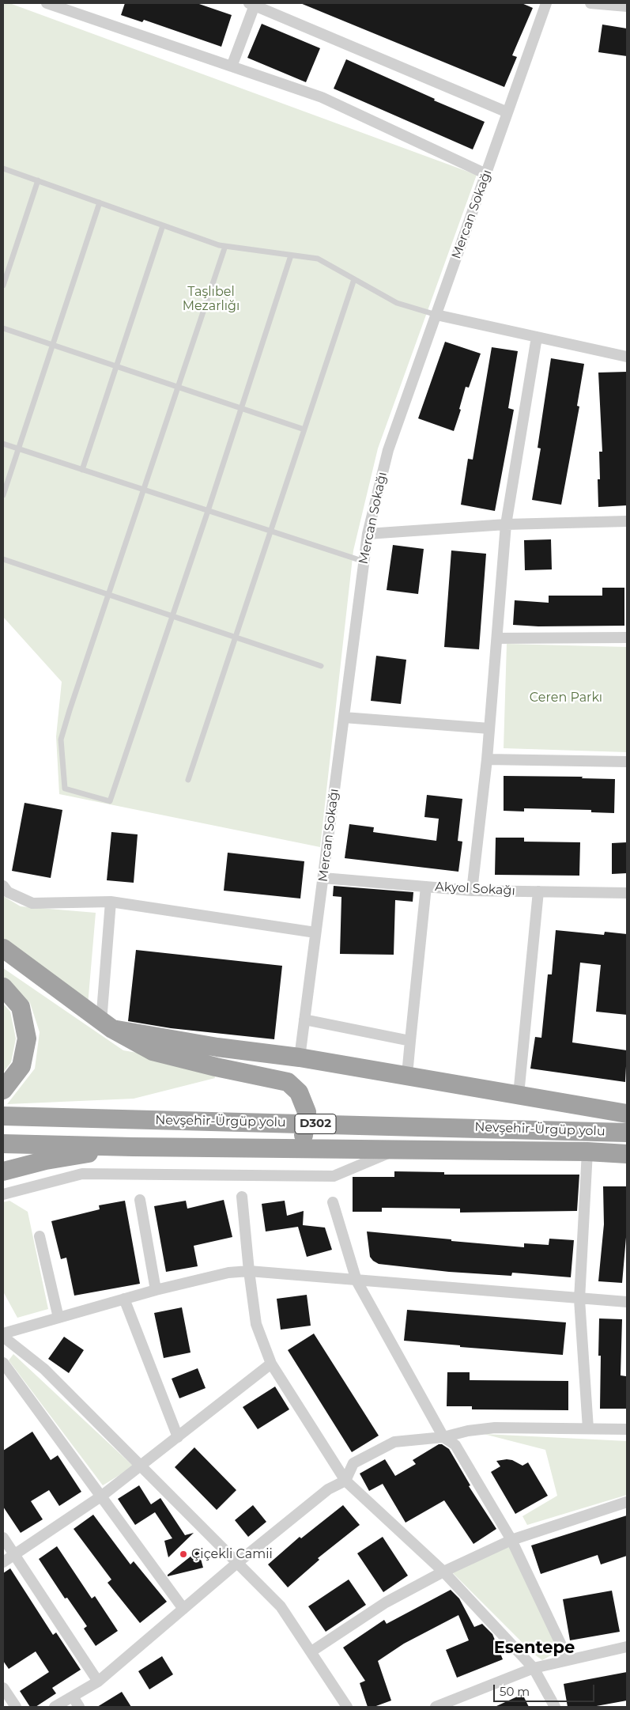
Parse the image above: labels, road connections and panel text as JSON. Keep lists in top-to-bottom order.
{
  "streets": {
    "highway": ["Nevşehir-Ürgüp yolu", "D302"],
    "street": ["Mercan Sokağı", "Akyol Sokağı"]
  },
  "crossings": [
    ["Mercan Sokağı", "Akyol Sokağı"]
  ],
  "districts": ["Esentepe"],
  "parks": ["Taşlıbel Mezarlığı", "Ceren Parkı"],
  "places": ["Çiçekli Camii"],
  "scale_bar": "50 m"
}
